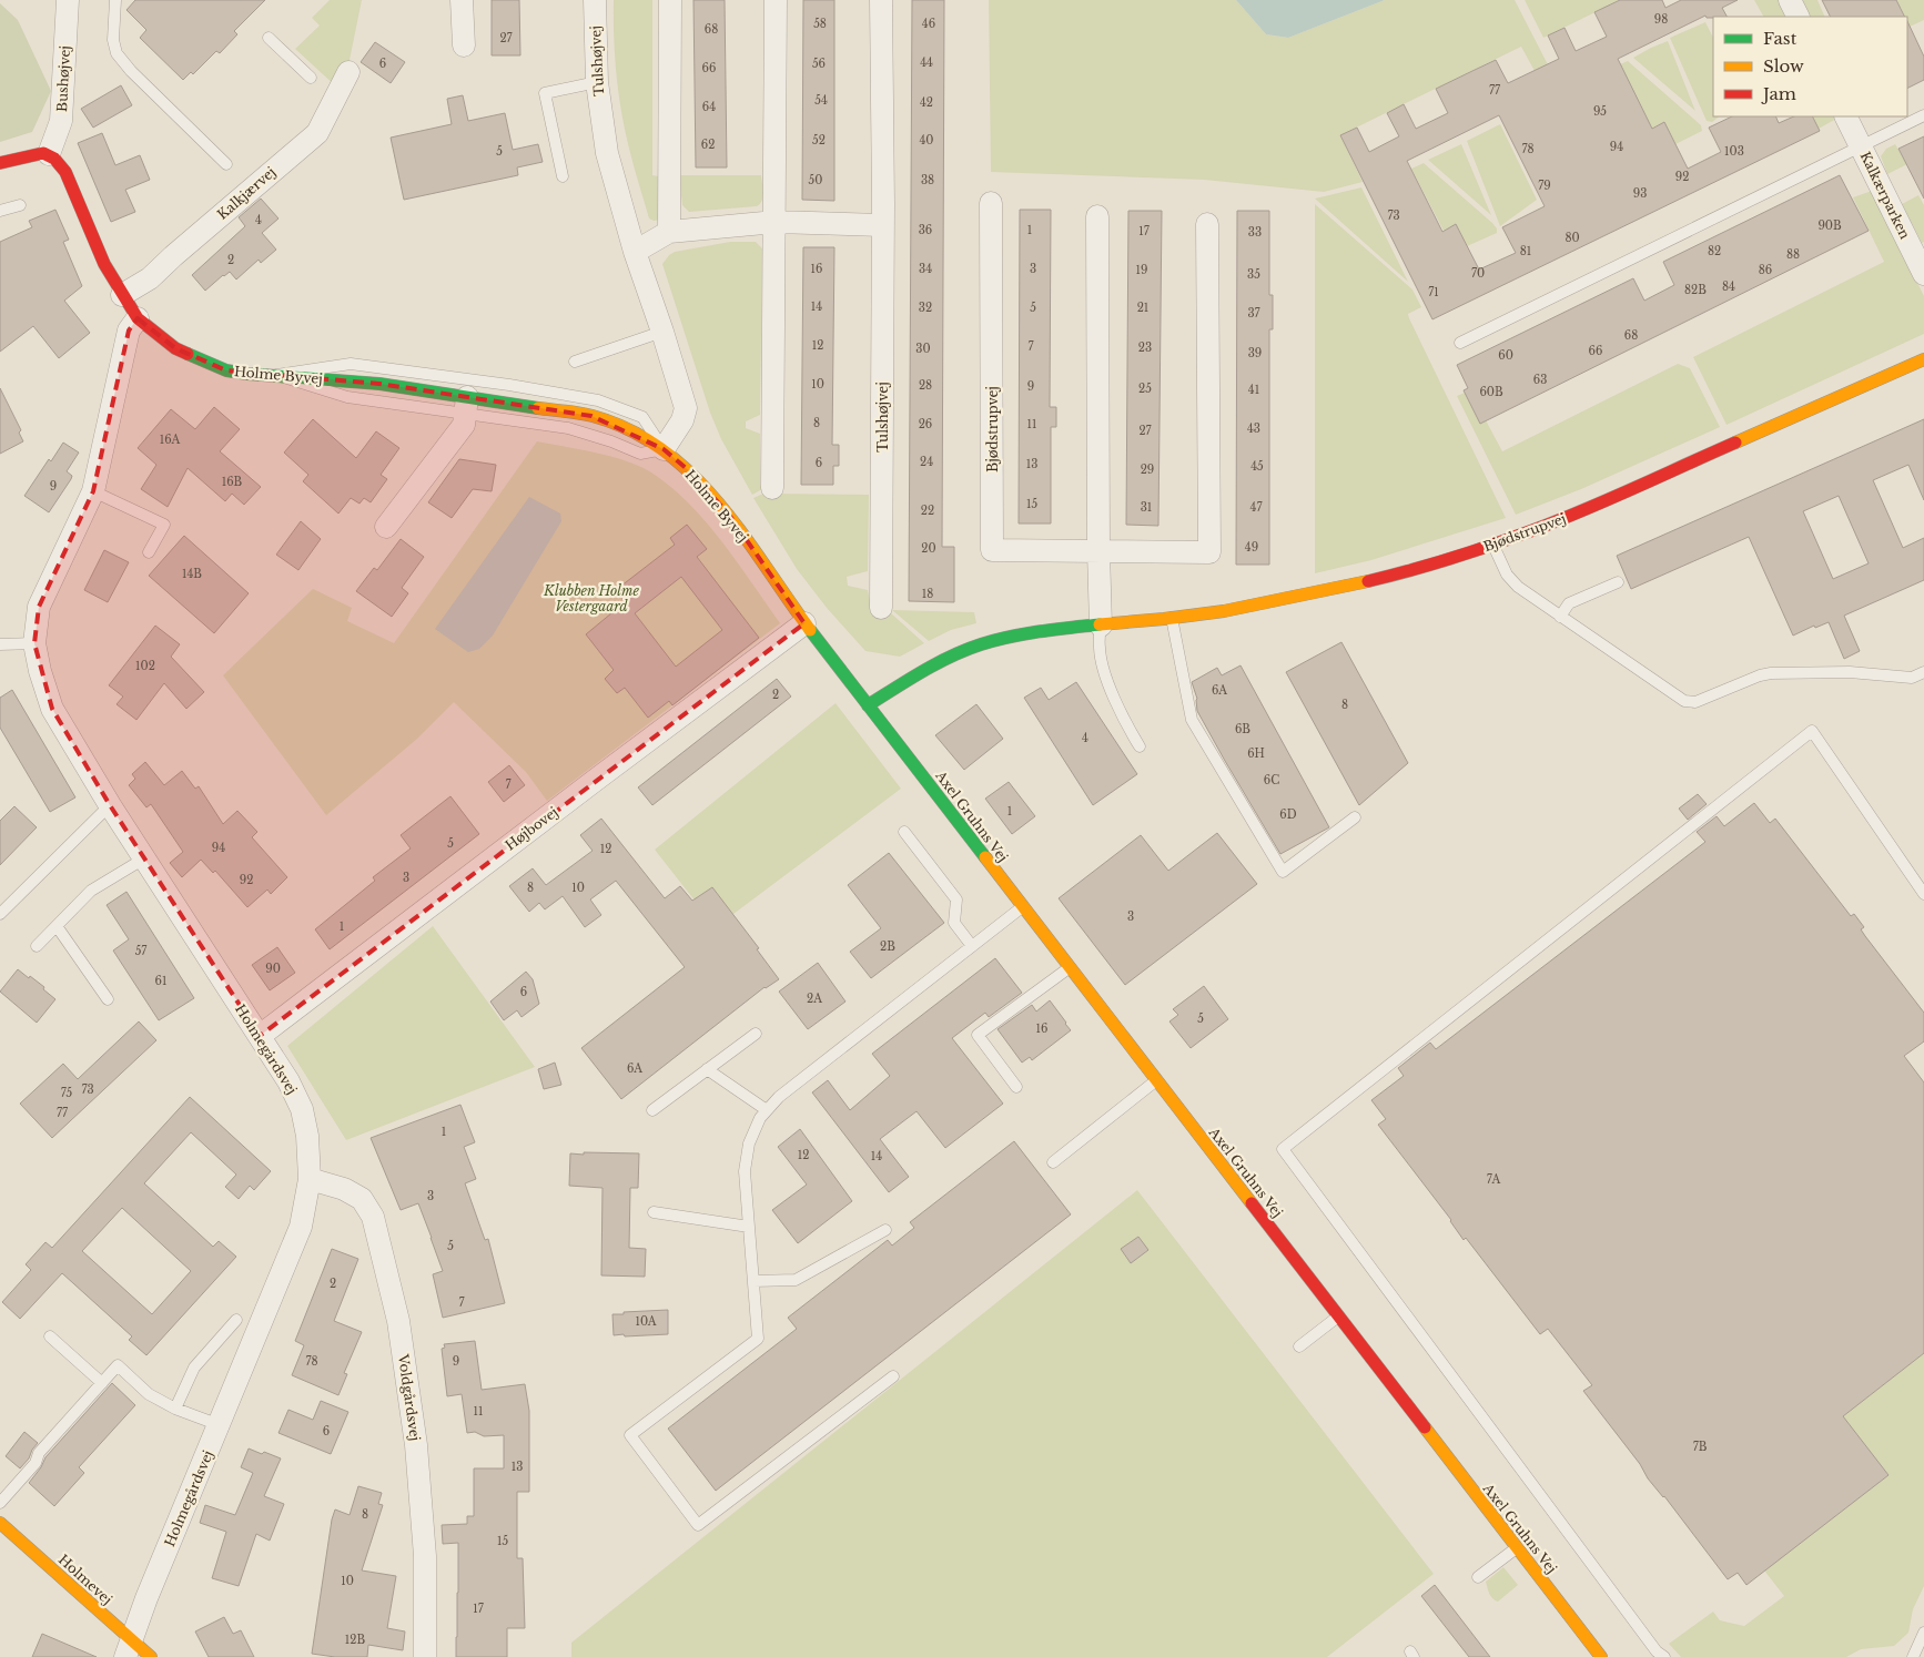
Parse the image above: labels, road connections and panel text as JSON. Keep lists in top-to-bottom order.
{
  "streets": {
    "street": [
      "Tulshøjvej",
      "Bushøjvej",
      "Kalkjærvej",
      "Kalkærparken",
      "Holme Byvej",
      "Bjødstrupvej",
      "Axel Gruhns Vej",
      "Højbovej",
      "Holmegårdsvej",
      "Voldgårdsvej",
      "Holmevej"
    ]
  },
  "crossings": [
    ["Tulshøjvej", "Holme Byvej"],
    ["Bushøjvej", "Holme Byvej"],
    ["Kalkjærvej", "Holme Byvej"],
    ["Holme Byvej", "Bjødstrupvej"],
    ["Holme Byvej", "Axel Gruhns Vej"],
    ["Holme Byvej", "Højbovej"],
    ["Bjødstrupvej", "Axel Gruhns Vej"],
    ["Højbovej", "Holmegårdsvej"],
    ["Holmegårdsvej", "Voldgårdsvej"],
    ["Holmegårdsvej", "Holmevej"]
  ],
  "parks": ["Klubben Holme Vestergaard"],
  "house_numbers": [
    "98",
    "58",
    "46",
    "68",
    "27",
    "44",
    "6",
    "56",
    "66",
    "77",
    "54",
    "42",
    "64",
    "95",
    "52",
    "40",
    "62",
    "94",
    "78",
    "5",
    "103",
    "92",
    "50",
    "38",
    "79",
    "93",
    "73",
    "4",
    "90B",
    "36",
    "1",
    "17",
    "33",
    "80",
    "81",
    "82",
    "88",
    "2",
    "16",
    "34",
    "3",
    "19",
    "86",
    "70",
    "35",
    "84",
    "82B",
    "71",
    "14",
    "32",
    "5",
    "21",
    "37",
    "68",
    "12",
    "7",
    "23",
    "30",
    "66",
    "39",
    "60",
    "63",
    "10",
    "28",
    "9",
    "25",
    "41",
    "60B",
    "8",
    "26",
    "11",
    "43",
    "27",
    "16A",
    "24",
    "6",
    "13",
    "45",
    "29",
    "16B",
    "9",
    "15",
    "31",
    "47",
    "22",
    "49",
    "20",
    "14B",
    "18",
    "102",
    "6A",
    "2",
    "8",
    "6B",
    "4",
    "6H",
    "6C",
    "7",
    "1",
    "6D",
    "5",
    "94",
    "12",
    "3",
    "92",
    "8",
    "10",
    "3",
    "1",
    "2B",
    "57",
    "90",
    "61",
    "6",
    "2A",
    "5",
    "16",
    "6A",
    "73",
    "75",
    "77",
    "1",
    "12",
    "14",
    "7A",
    "3",
    "5",
    "2",
    "7",
    "10A",
    "78",
    "9",
    "11",
    "6",
    "7B",
    "13",
    "8",
    "15",
    "10",
    "17",
    "12B"
  ],
  "legend": ["Fast", "Slow", "Jam"]
}
